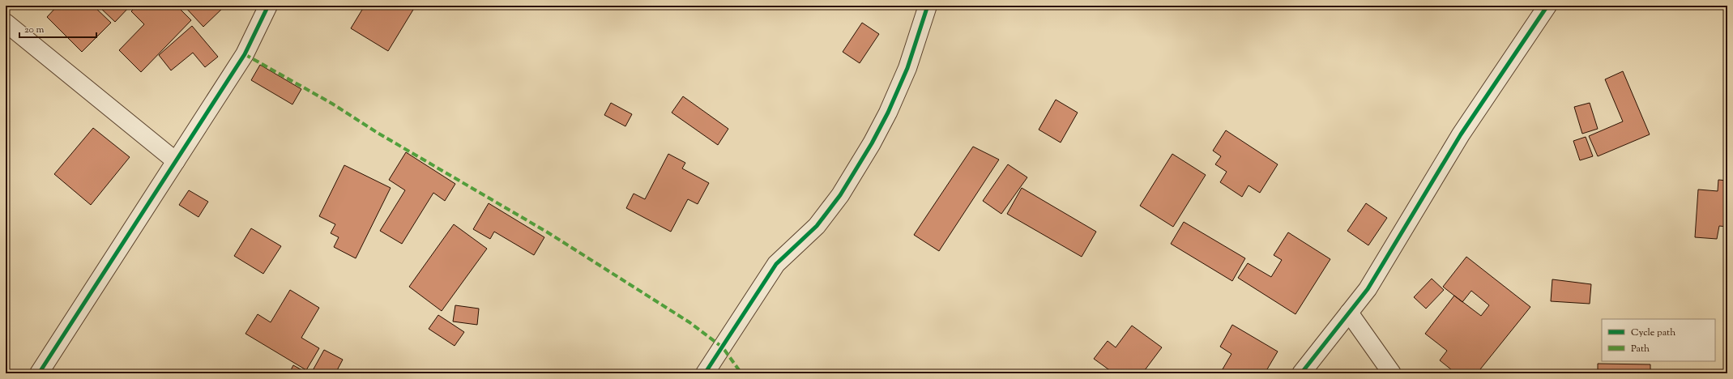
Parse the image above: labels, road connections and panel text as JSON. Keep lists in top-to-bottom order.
{
  "legend": ["Cycle path", "Path"],
  "scale_bar": "20 m"
}
